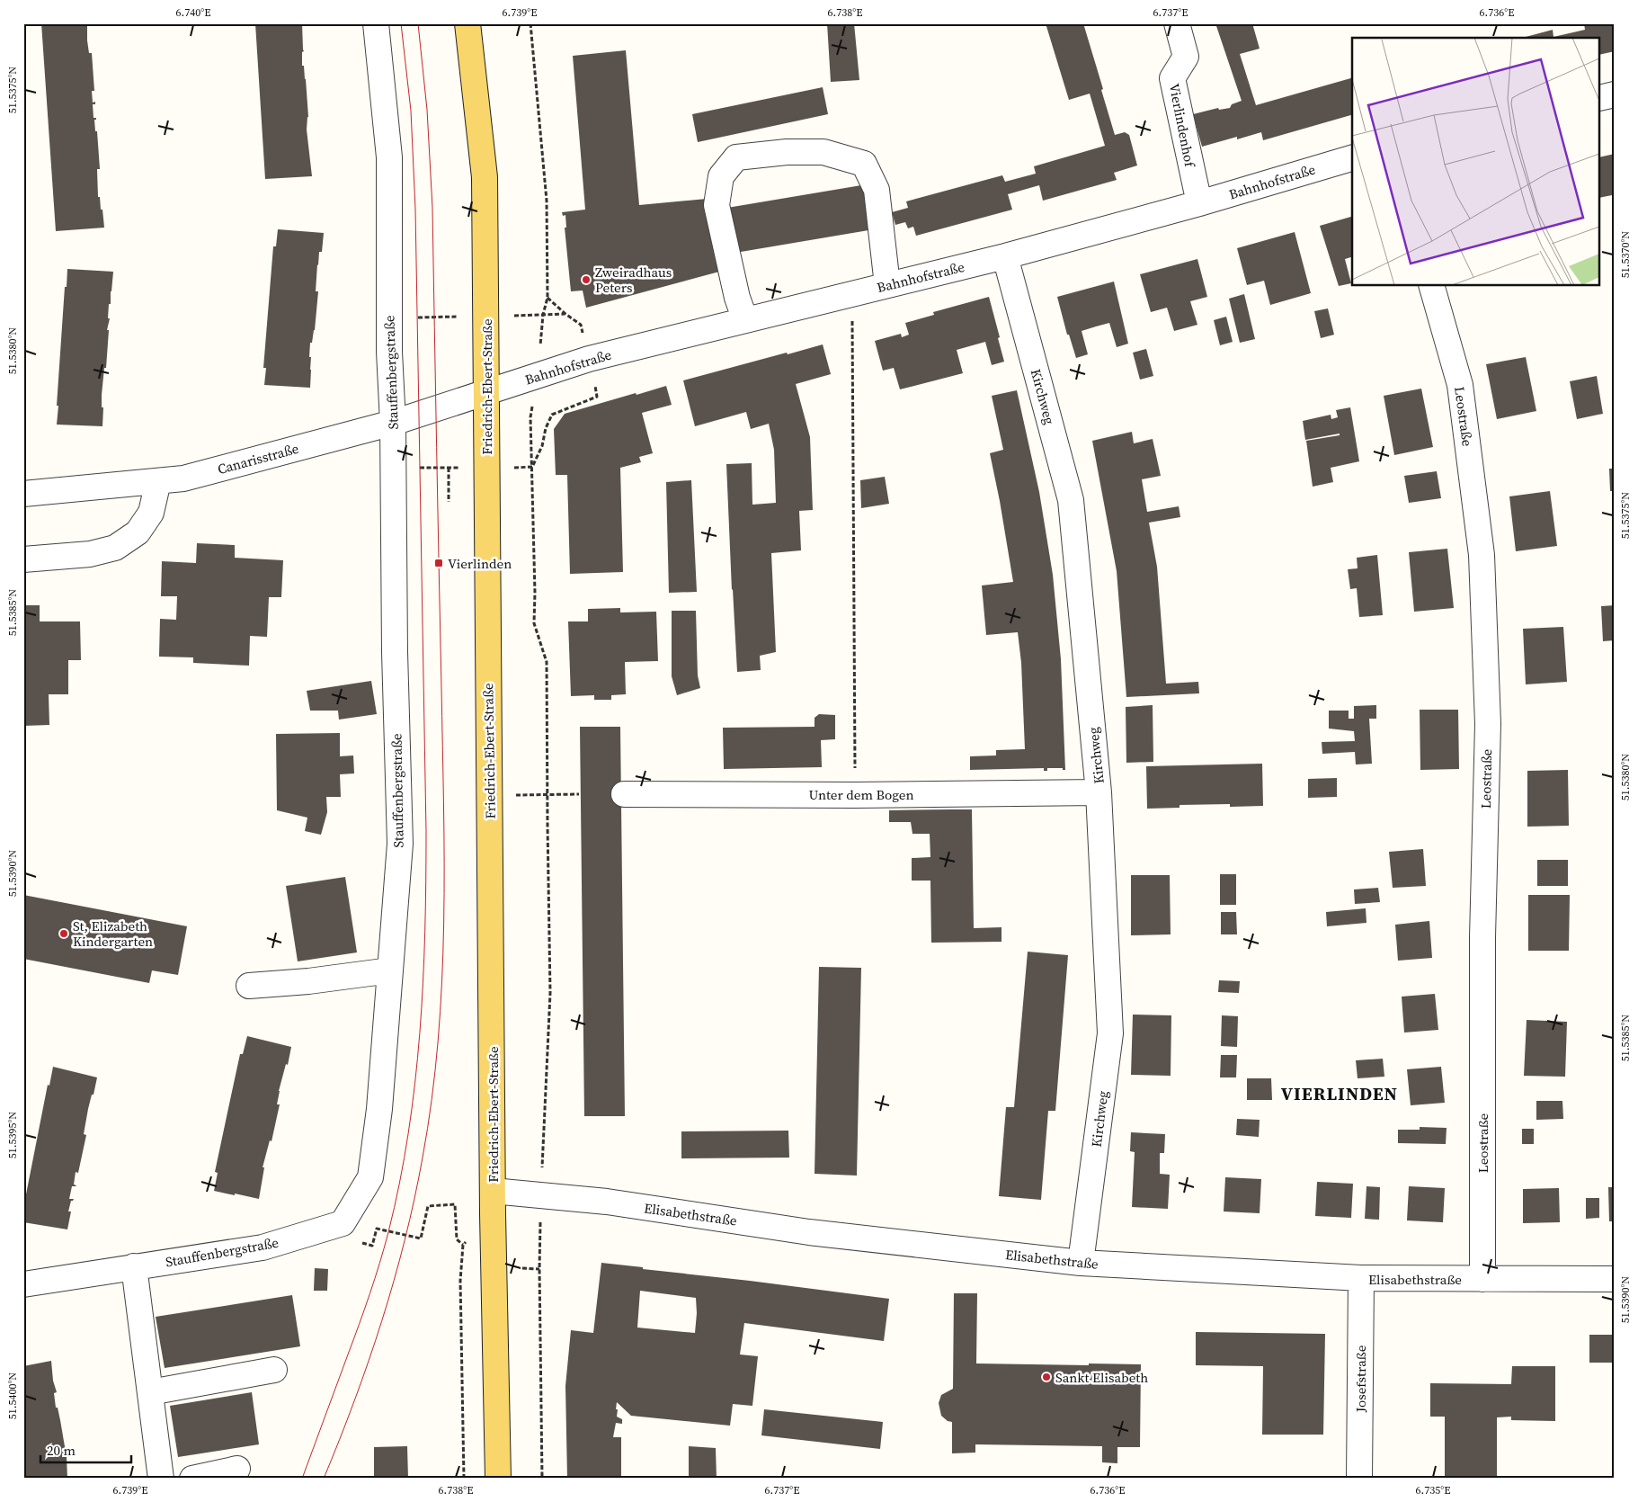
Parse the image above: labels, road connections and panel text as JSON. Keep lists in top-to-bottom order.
{
  "streets": {
    "main road": ["Friedrich-Ebert-Straße"],
    "street": [
      "Vierlindenhof",
      "Bahnhofstraße",
      "Stauffenbergstraße",
      "Kirchweg",
      "Leostraße",
      "Canarisstraße",
      "Unter dem Bogen",
      "Elisabethstraße",
      "Josefstraße"
    ]
  },
  "crossings": [
    ["Vierlindenhof", "Bahnhofstraße"],
    ["Bahnhofstraße", "Friedrich-Ebert-Straße"],
    ["Bahnhofstraße", "Kirchweg"],
    ["Bahnhofstraße", "Canarisstraße"],
    ["Stauffenbergstraße", "Canarisstraße"],
    ["Friedrich-Ebert-Straße", "Canarisstraße"],
    ["Friedrich-Ebert-Straße", "Elisabethstraße"],
    ["Kirchweg", "Unter dem Bogen"],
    ["Kirchweg", "Elisabethstraße"],
    ["Leostraße", "Elisabethstraße"],
    ["Elisabethstraße", "Josefstraße"]
  ],
  "districts": ["VIERLINDEN"],
  "places": {
    "other": ["Zweiradhaus Peters", "St, Elizabeth Kindergarten", "Sankt Elisabeth"],
    "transit": ["Vierlinden"]
  },
  "scale_bar": "20 m",
  "coordinates": [
    "6.740°E",
    "6.739°E",
    "6.738°E",
    "6.737°E",
    "6.736°E",
    "51.5375°N",
    "51.5370°N",
    "51.5380°N",
    "51.5385°N",
    "51.5390°N",
    "51.5395°N",
    "51.5400°N",
    "6.735°E"
  ]
}
